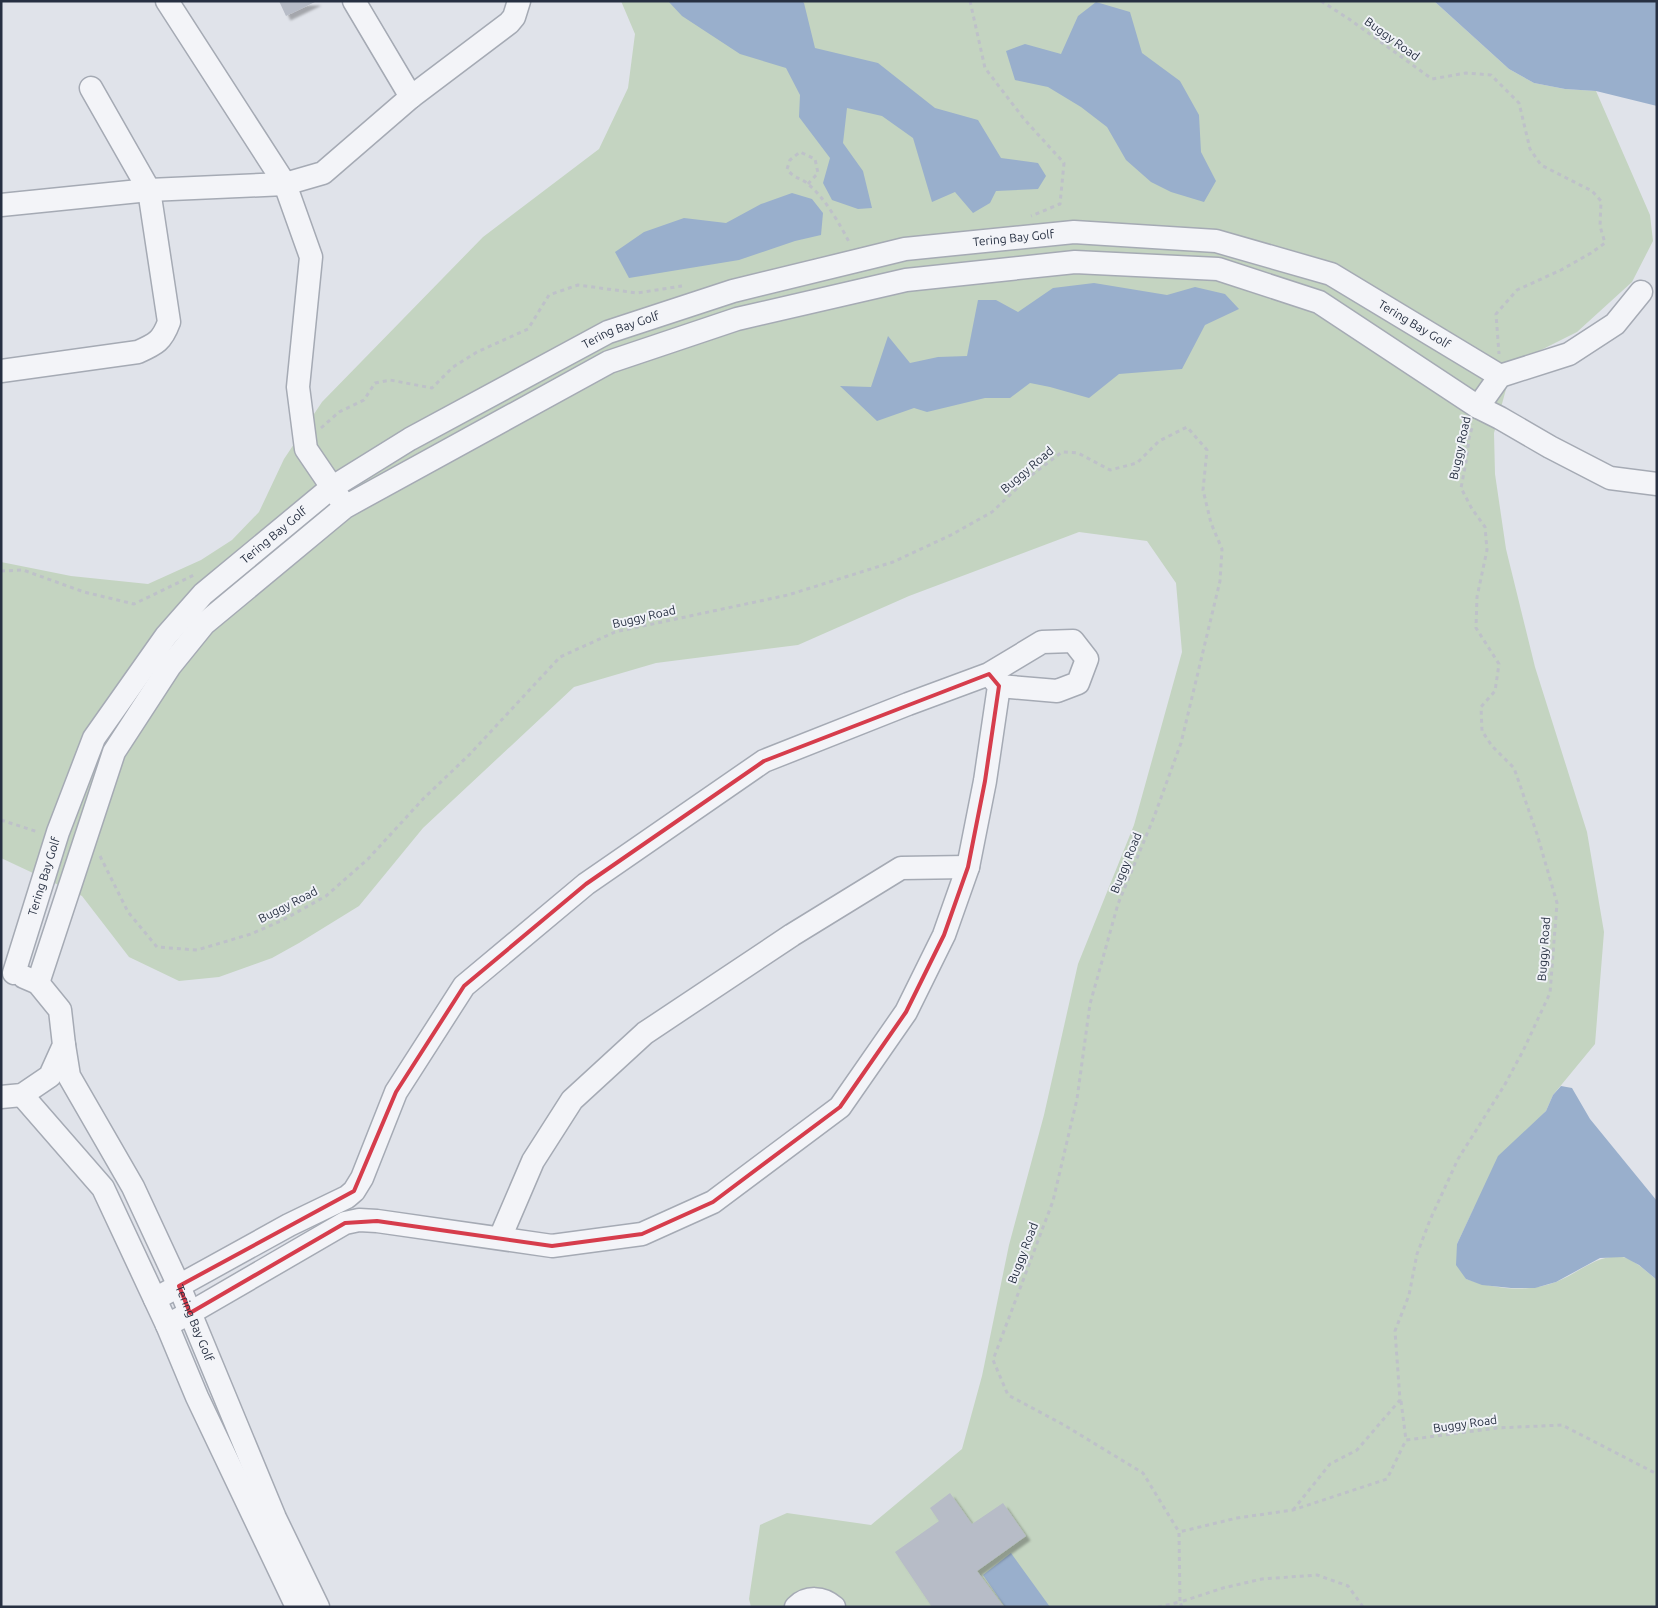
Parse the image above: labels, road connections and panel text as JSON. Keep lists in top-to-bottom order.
{
  "streets": {
    "street": ["Tering Bay Golf"],
    "path": ["Buggy Road"]
  },
  "crossings": [
    ["Buggy Road", "Tering Bay Golf"]
  ]
}
